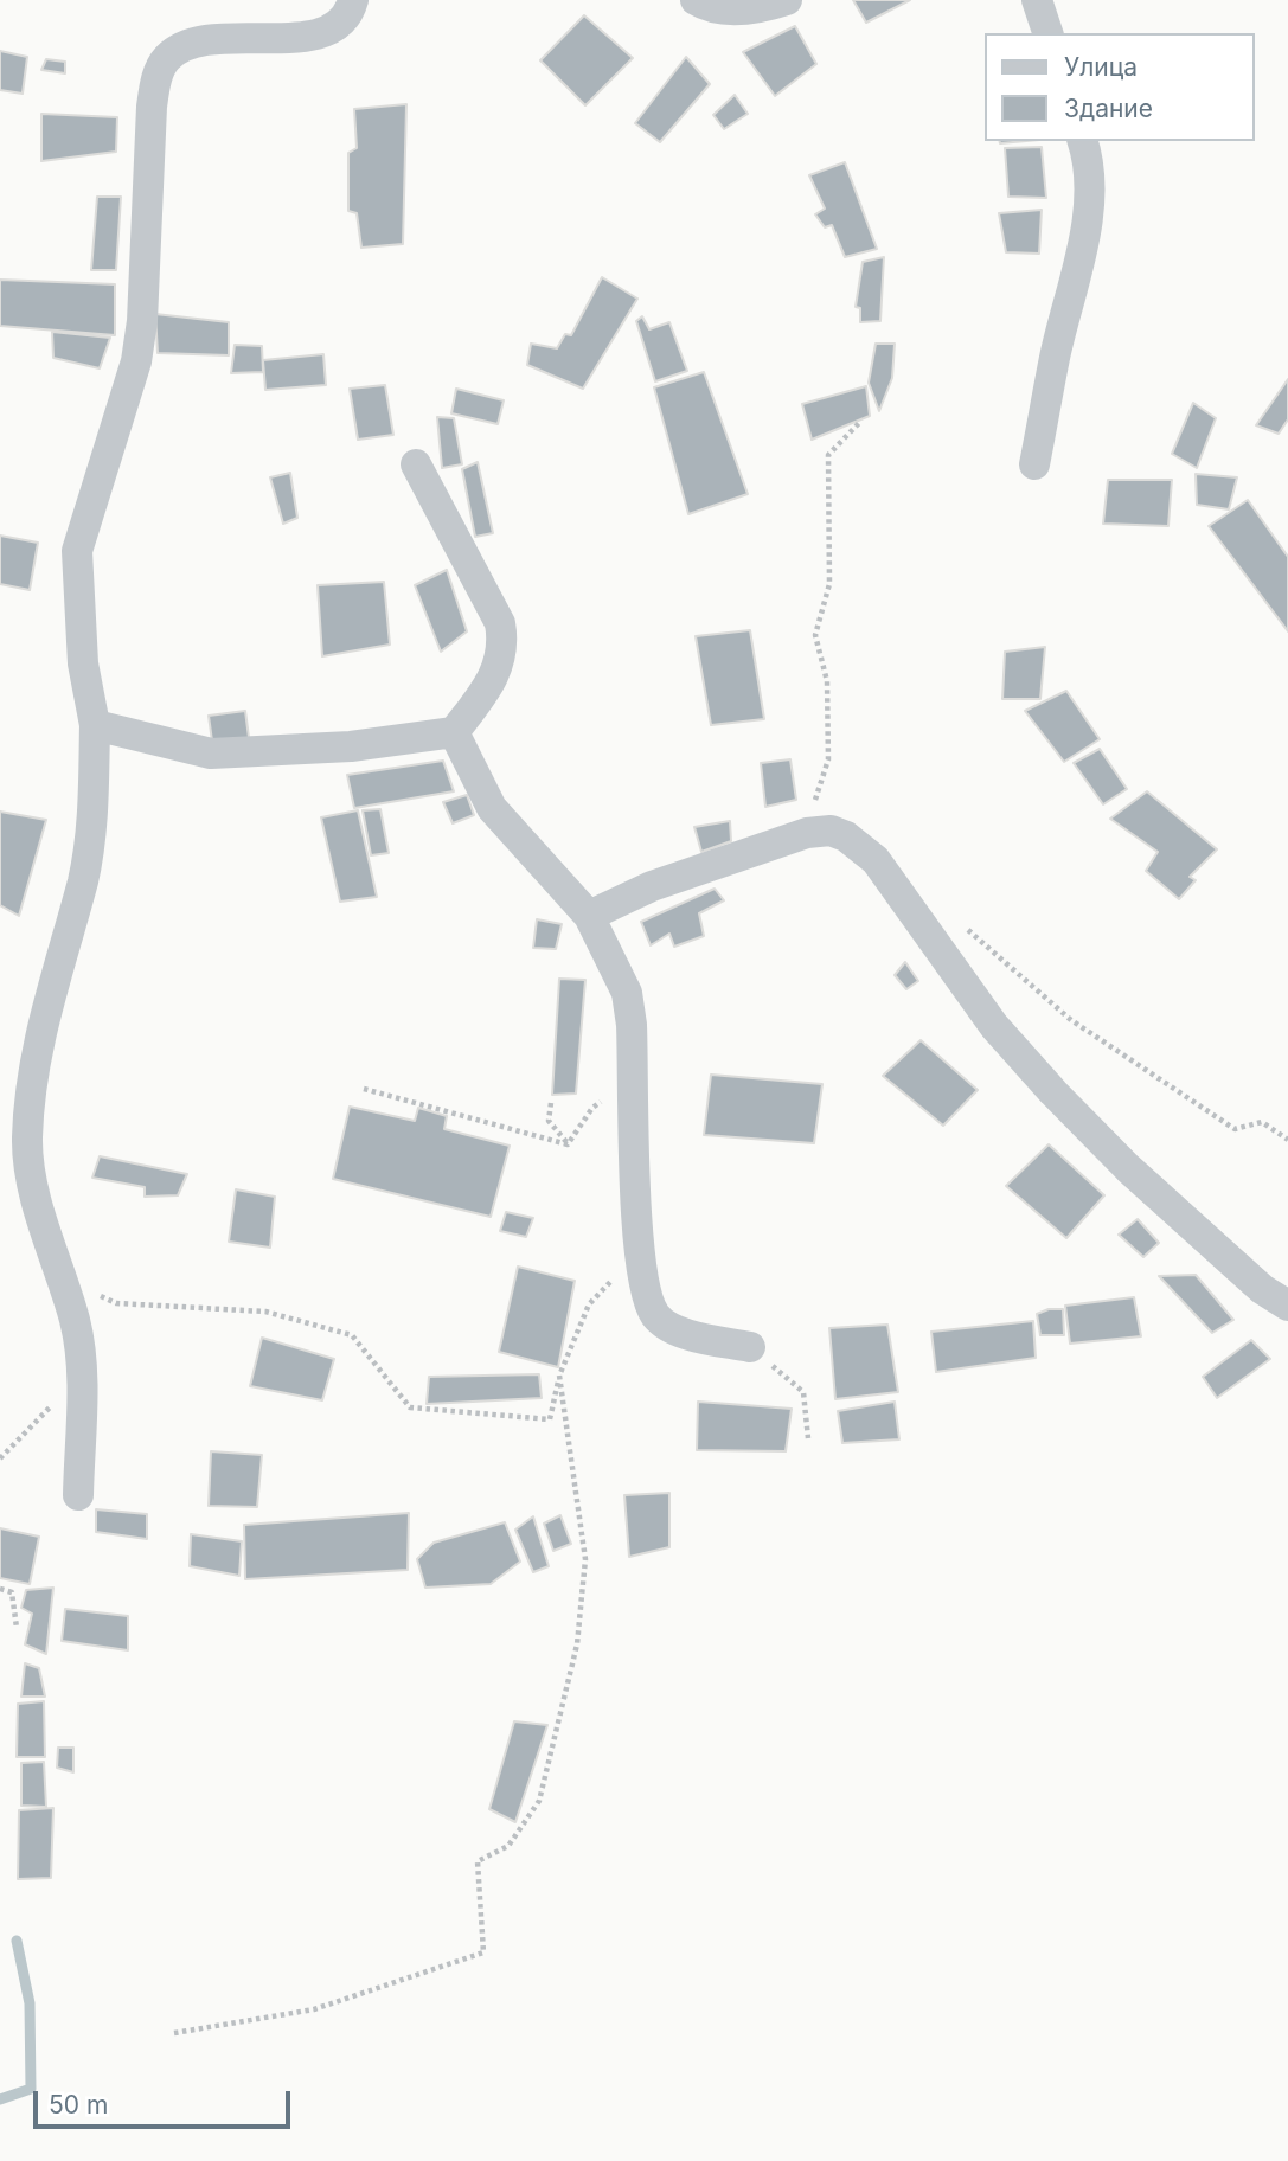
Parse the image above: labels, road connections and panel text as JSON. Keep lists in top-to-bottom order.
{
  "legend": ["Улица", "Здание"],
  "scale_bar": "50 m"
}
